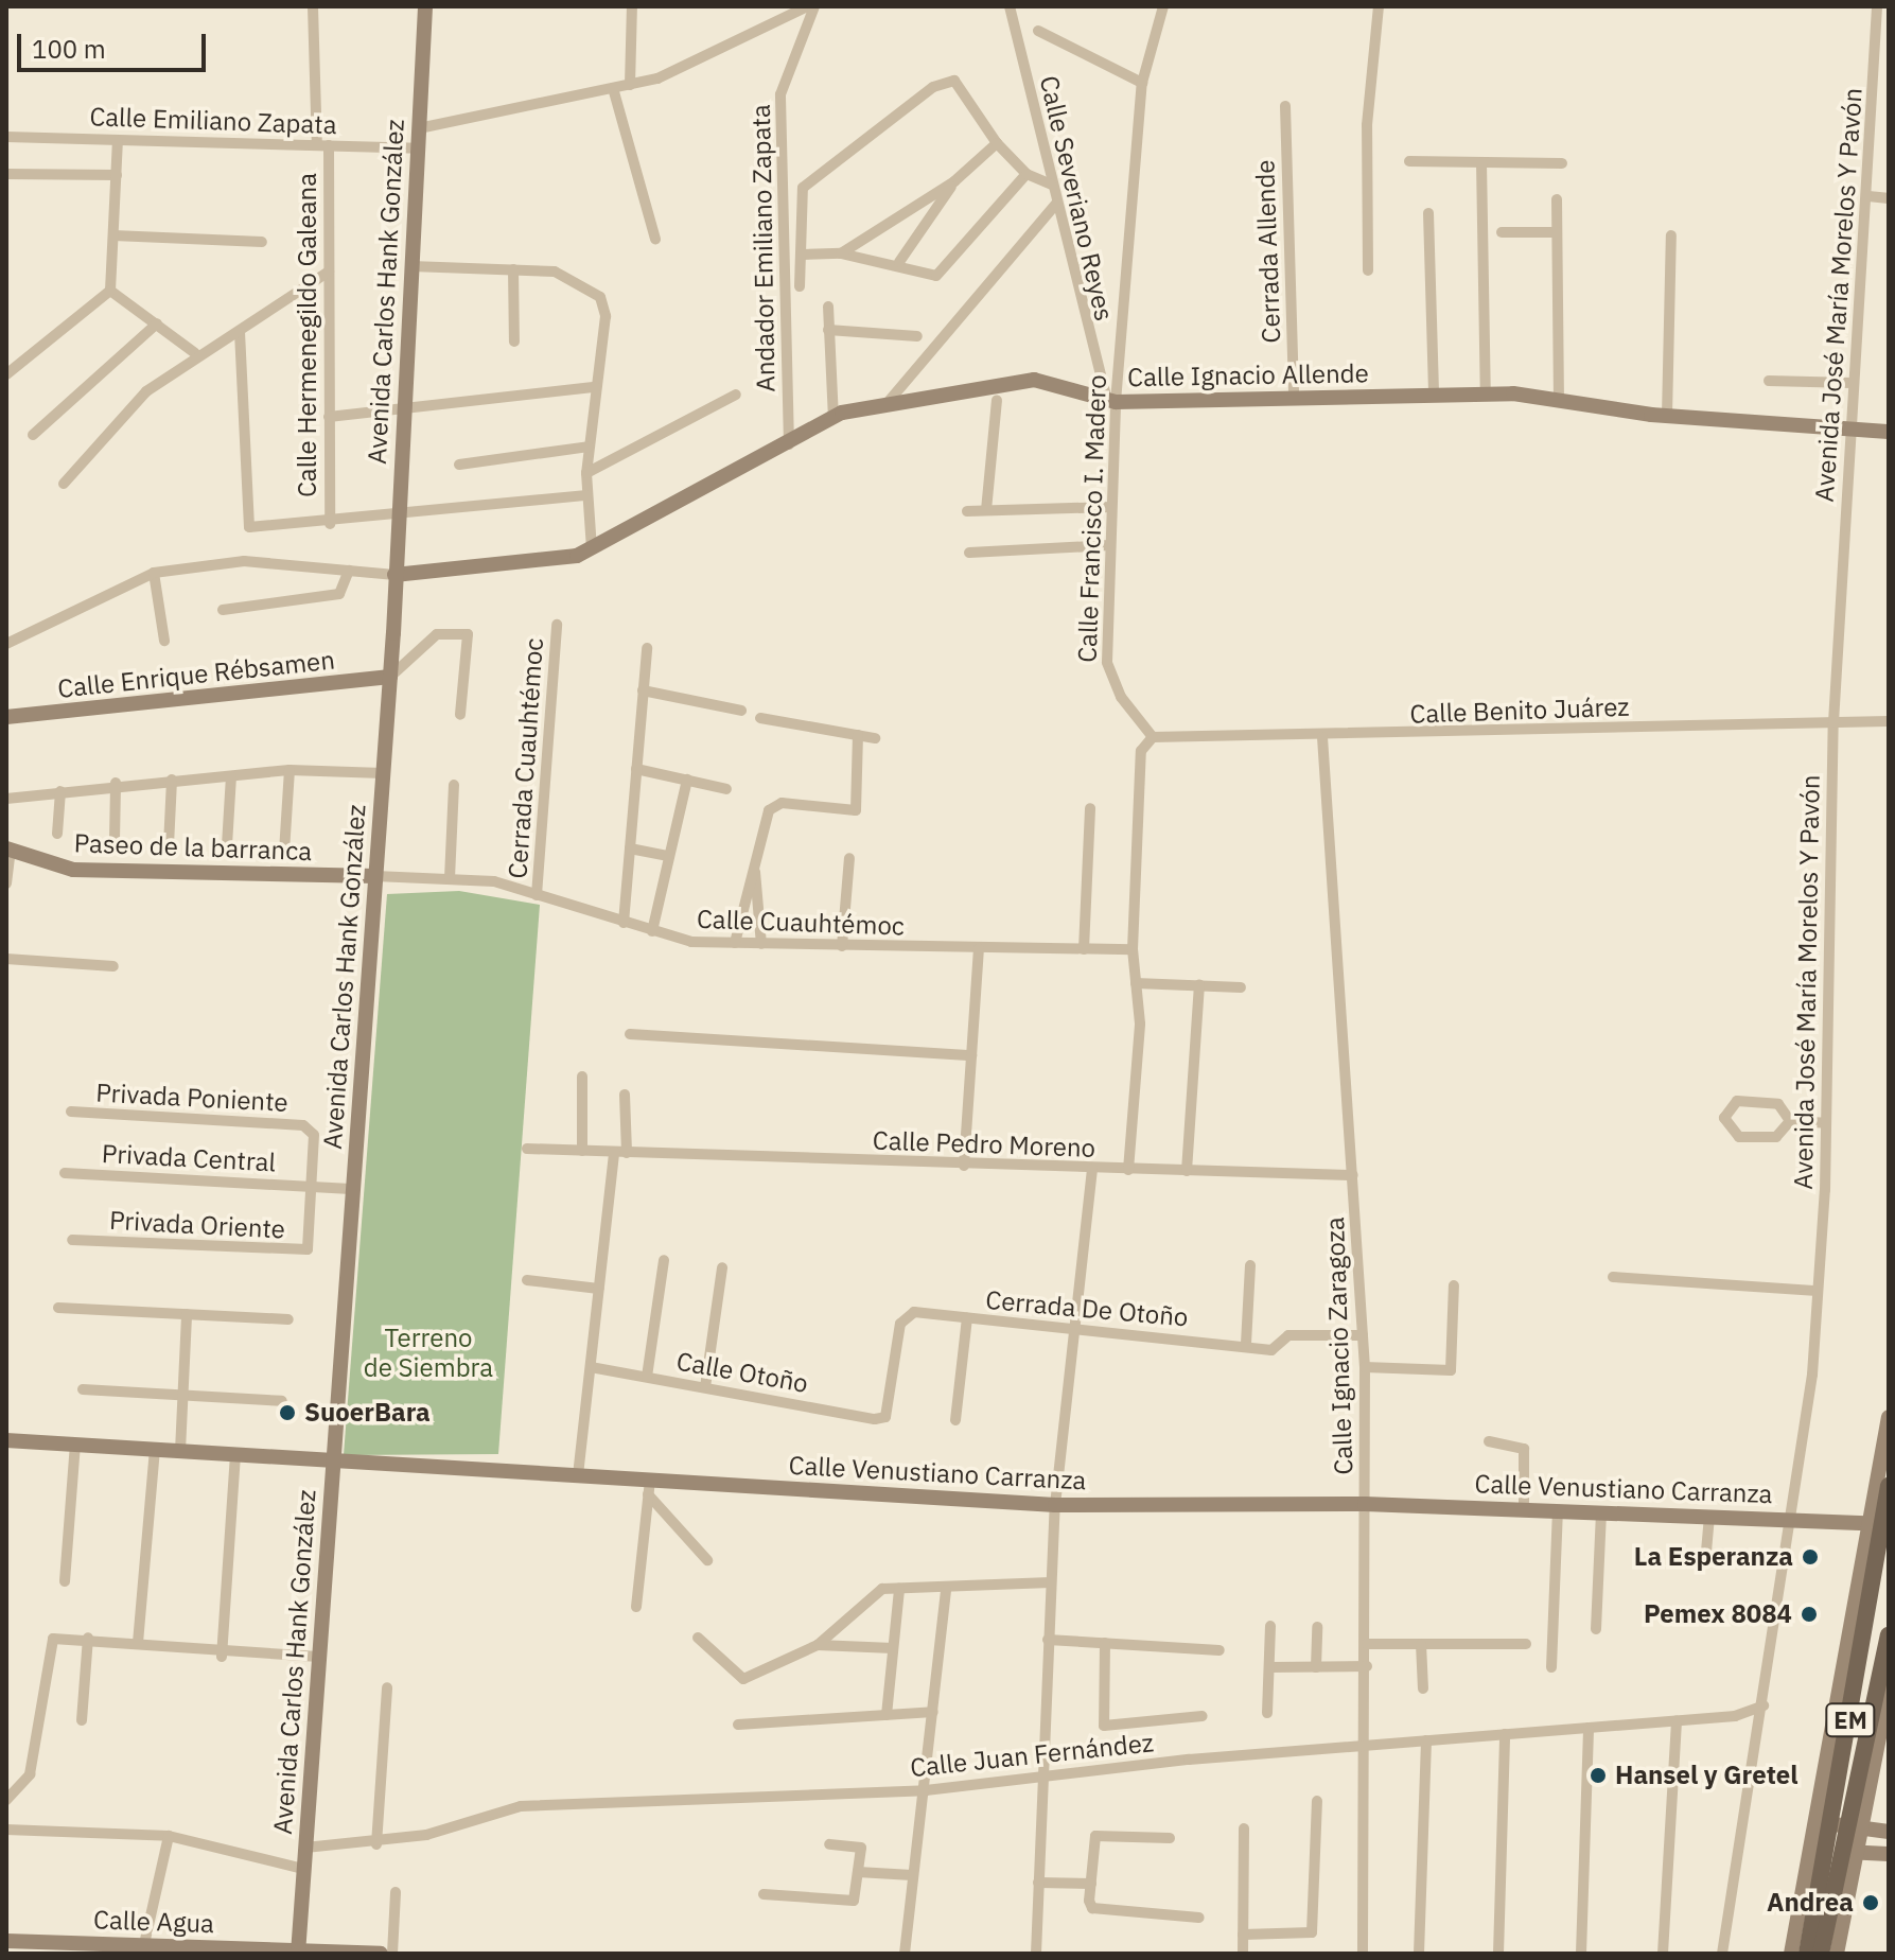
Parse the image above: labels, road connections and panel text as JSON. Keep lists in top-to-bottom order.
{
  "streets": {
    "main road": [
      "Avenida Carlos Hank González",
      "Calle Ignacio Allende",
      "Calle Enrique Rébsamen",
      "Paseo de la barranca",
      "Calle Venustiano Carranza",
      "EM",
      "Calle Agua"
    ],
    "street": [
      "Calle Emiliano Zapata",
      "Calle Severiano Reyes",
      "Andador Emiliano Zapata",
      "Cerrada Allende",
      "Avenida José María Morelos Y Pavón",
      "Calle Hermenegildo Galeana",
      "Calle Francisco I. Madero",
      "Calle Benito Juárez",
      "Cerrada Cuauhtémoc",
      "Calle Cuauhtémoc",
      "Privada Poniente",
      "Calle Pedro Moreno",
      "Privada Central",
      "Privada Oriente",
      "Cerrada De Otoño",
      "Calle Ignacio Zaragoza",
      "Calle Otoño",
      "Calle Juan Fernández"
    ]
  },
  "crossings": [
    ["Calle Emiliano Zapata", "Avenida Carlos Hank González"],
    ["Calle Emiliano Zapata", "Calle Hermenegildo Galeana"],
    ["Calle Severiano Reyes", "Calle Ignacio Allende"],
    ["Calle Severiano Reyes", "Calle Francisco I. Madero"],
    ["Andador Emiliano Zapata", "Calle Ignacio Allende"],
    ["Cerrada Allende", "Calle Ignacio Allende"],
    ["Avenida Carlos Hank González", "Calle Ignacio Allende"],
    ["Avenida Carlos Hank González", "Calle Enrique Rébsamen"],
    ["Avenida Carlos Hank González", "Paseo de la barranca"],
    ["Avenida Carlos Hank González", "Calle Cuauhtémoc"],
    ["Avenida Carlos Hank González", "Privada Central"],
    ["Avenida Carlos Hank González", "Calle Venustiano Carranza"],
    ["Avenida Carlos Hank González", "Calle Juan Fernández"],
    ["Avenida Carlos Hank González", "Calle Agua"],
    ["Avenida José María Morelos Y Pavón", "Calle Ignacio Allende"],
    ["Avenida José María Morelos Y Pavón", "Calle Benito Juárez"],
    ["Avenida José María Morelos Y Pavón", "Calle Venustiano Carranza"],
    ["Avenida José María Morelos Y Pavón", "Calle Juan Fernández"],
    ["Calle Ignacio Allende", "Calle Francisco I. Madero"],
    ["Calle Francisco I. Madero", "Calle Benito Juárez"],
    ["Calle Benito Juárez", "Calle Ignacio Zaragoza"],
    ["Cerrada Cuauhtémoc", "Calle Cuauhtémoc"],
    ["Paseo de la barranca", "Calle Cuauhtémoc"],
    ["Privada Poniente", "Privada Central"],
    ["Calle Pedro Moreno", "Calle Ignacio Zaragoza"],
    ["Privada Central", "Privada Oriente"],
    ["Cerrada De Otoño", "Calle Ignacio Zaragoza"],
    ["Cerrada De Otoño", "Calle Otoño"],
    ["Calle Ignacio Zaragoza", "Calle Venustiano Carranza"],
    ["Calle Ignacio Zaragoza", "Calle Juan Fernández"]
  ],
  "parks": ["Terreno de Siembra"],
  "places": [
    "SuoerBara",
    "La Esperanza",
    "Pemex 8084",
    "Hansel y Gretel",
    "Andrea"
  ],
  "scale_bar": "100 m"
}
